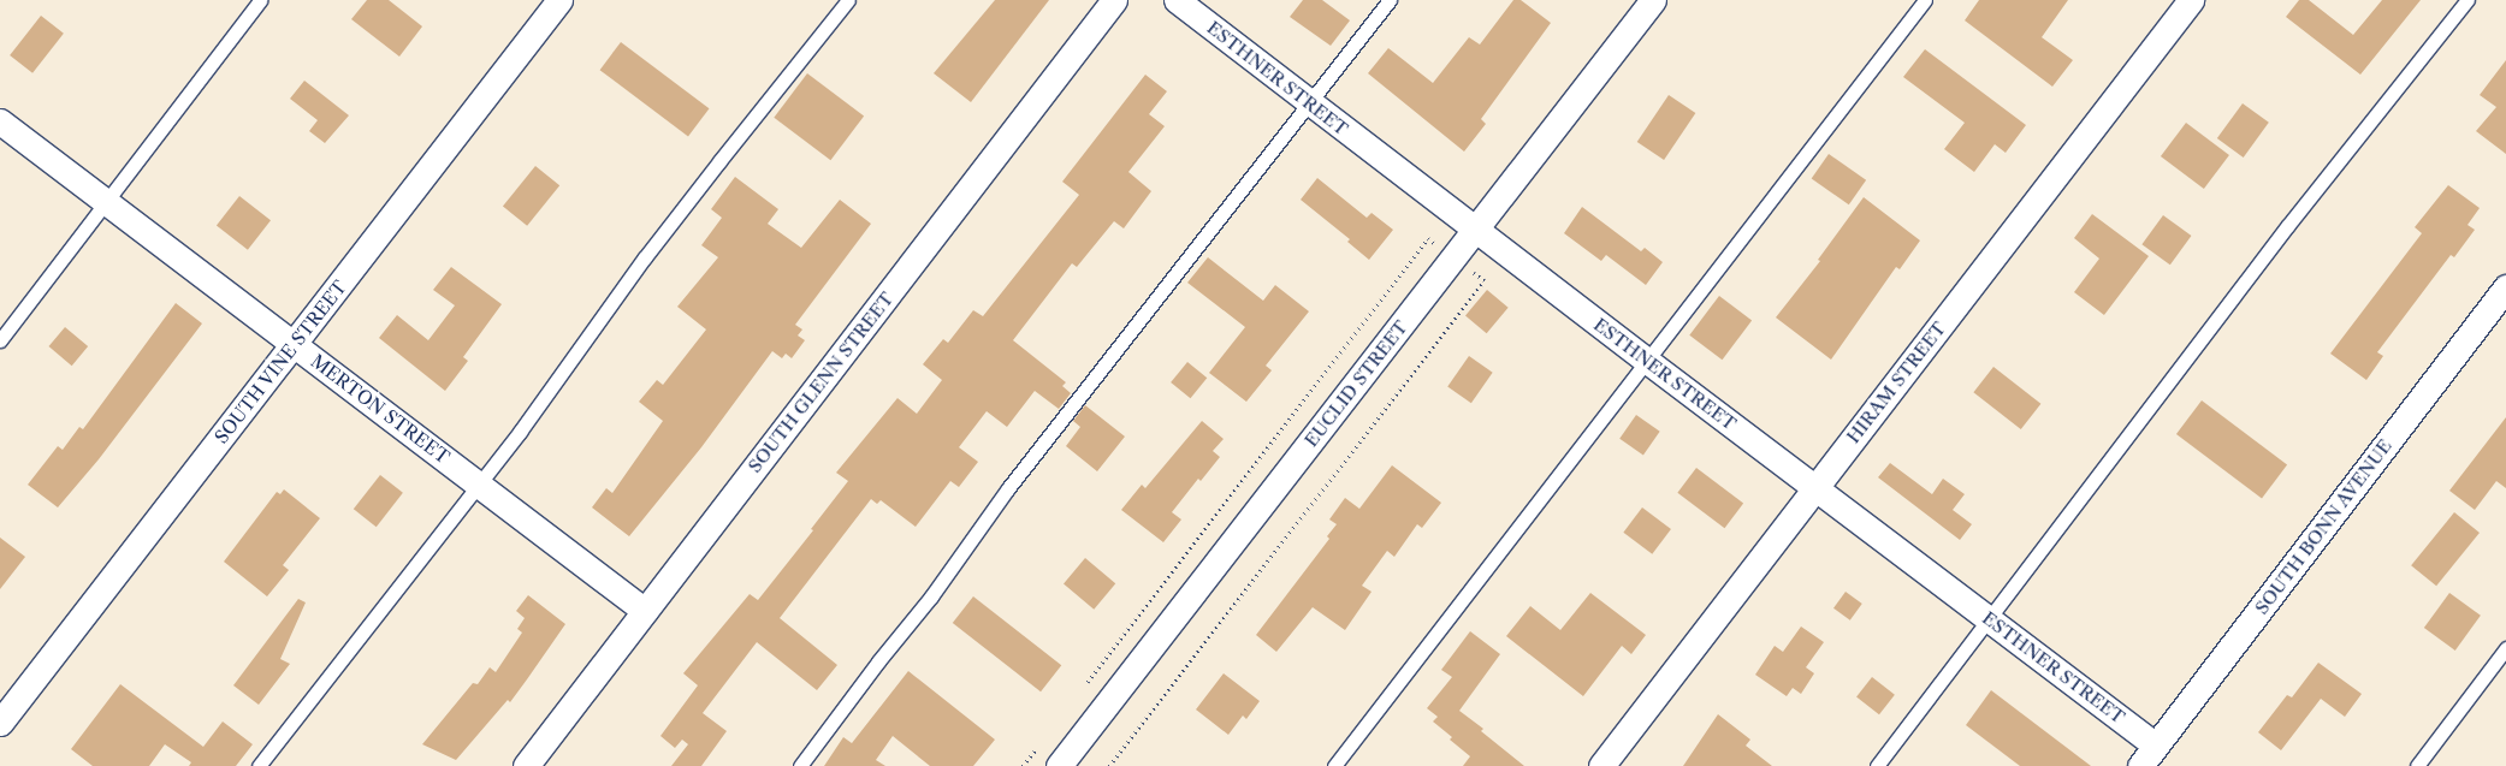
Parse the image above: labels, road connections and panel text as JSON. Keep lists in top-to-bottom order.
{
  "streets": {
    "street": [
      "ESTHNER STREET",
      "SOUTH VINE STREET",
      "SOUTH GLENN STREET",
      "HIRAM STREET",
      "EUCLID STREET",
      "MERTON STREET",
      "SOUTH BONN AVENUE"
    ]
  },
  "crossings": [
    ["ESTHNER STREET", "HIRAM STREET"],
    ["ESTHNER STREET", "EUCLID STREET"],
    ["ESTHNER STREET", "SOUTH BONN AVENUE"],
    ["SOUTH VINE STREET", "MERTON STREET"],
    ["SOUTH GLENN STREET", "MERTON STREET"]
  ]
}
